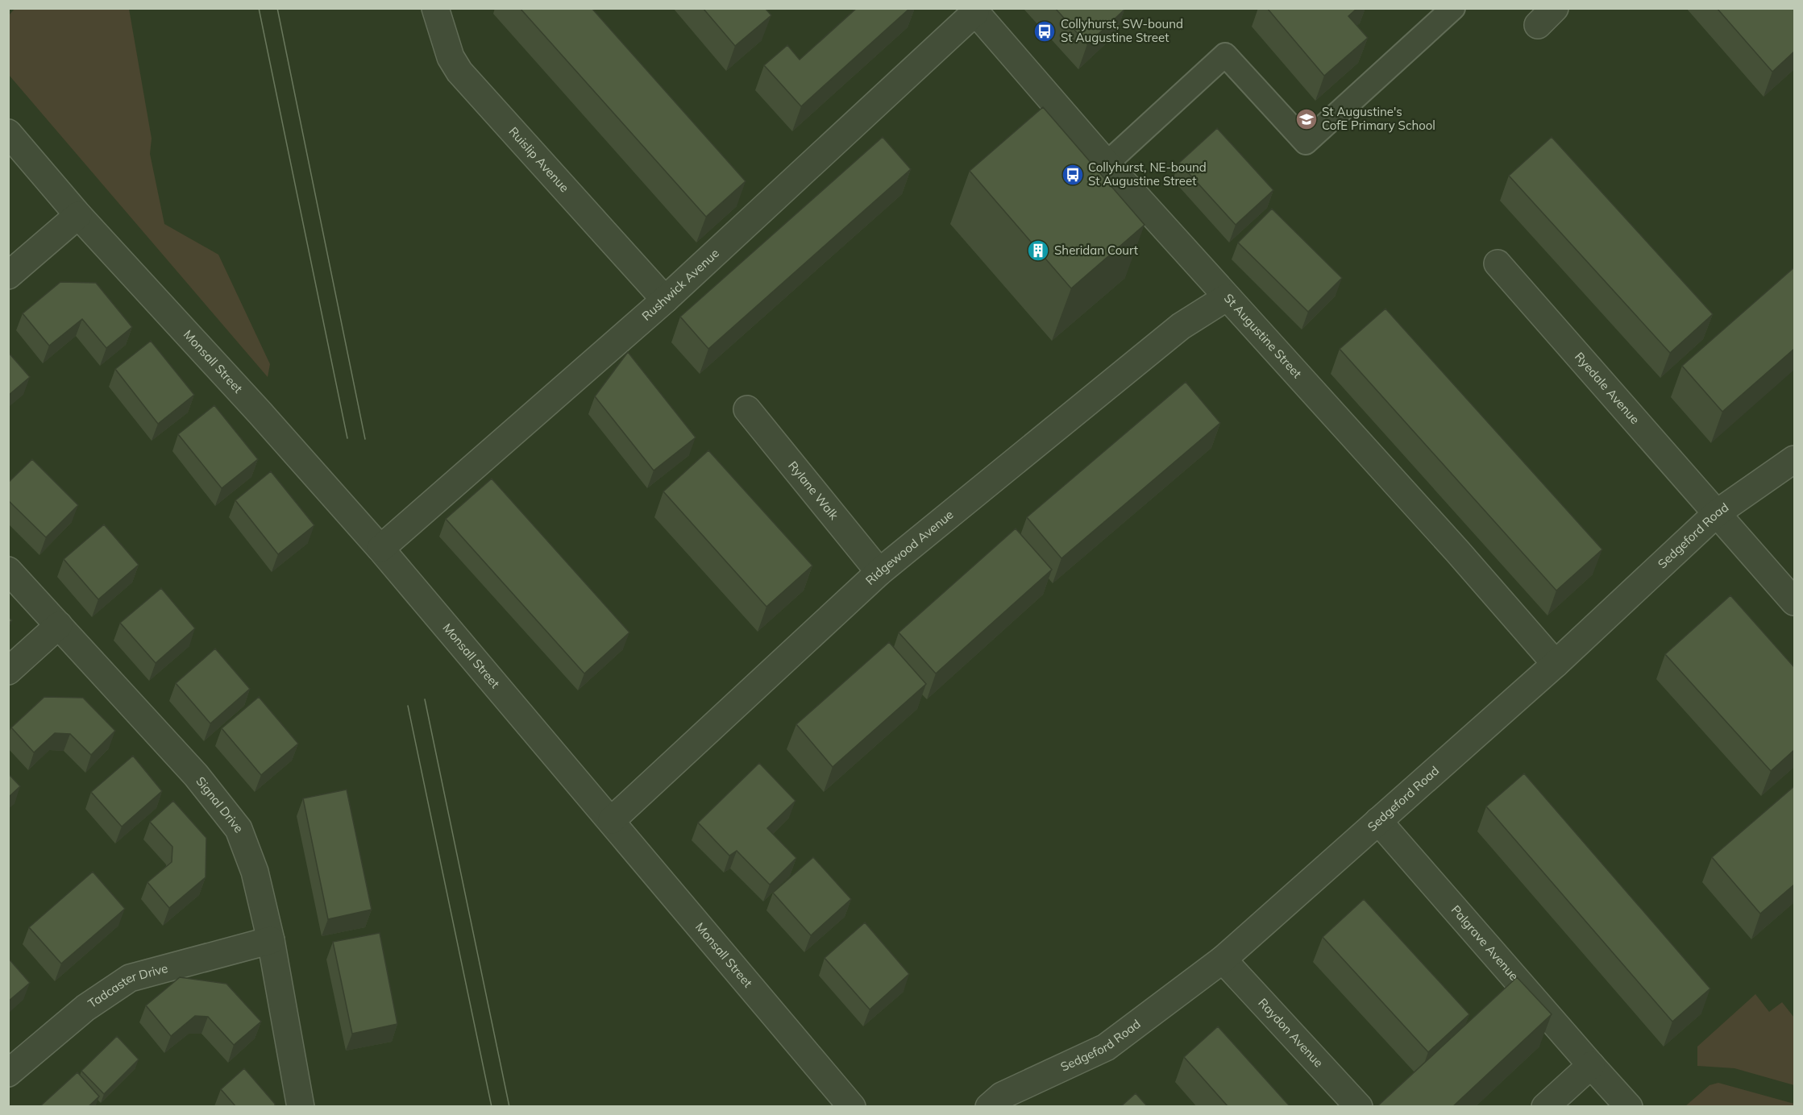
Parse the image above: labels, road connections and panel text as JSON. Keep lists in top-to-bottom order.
{
  "streets": {
    "street": [
      "Ruislip Avenue",
      "Rushwick Avenue",
      "St Augustine Street",
      "Monsall Street",
      "Ryedale Avenue",
      "Rylane Walk",
      "Sedgeford Road",
      "Ridgewood Avenue",
      "Signal Drive",
      "Palgrave Avenue",
      "Tadcaster Drive",
      "Raydon Avenue"
    ]
  },
  "crossings": [
    ["Ruislip Avenue", "Rushwick Avenue"],
    ["Rushwick Avenue", "St Augustine Street"],
    ["Rushwick Avenue", "Monsall Street"],
    ["St Augustine Street", "Sedgeford Road"],
    ["St Augustine Street", "Ridgewood Avenue"],
    ["Monsall Street", "Ridgewood Avenue"],
    ["Ryedale Avenue", "Sedgeford Road"],
    ["Rylane Walk", "Ridgewood Avenue"],
    ["Sedgeford Road", "Palgrave Avenue"],
    ["Sedgeford Road", "Raydon Avenue"],
    ["Signal Drive", "Tadcaster Drive"]
  ],
  "places": {
    "bus stop": ["Collyhurst, SW-bound St Augustine Street", "Collyhurst, NE-bound St Augustine Street"],
    "school or university": ["St Augustine's CofE Primary School"],
    "building": ["Sheridan Court"]
  }
}
